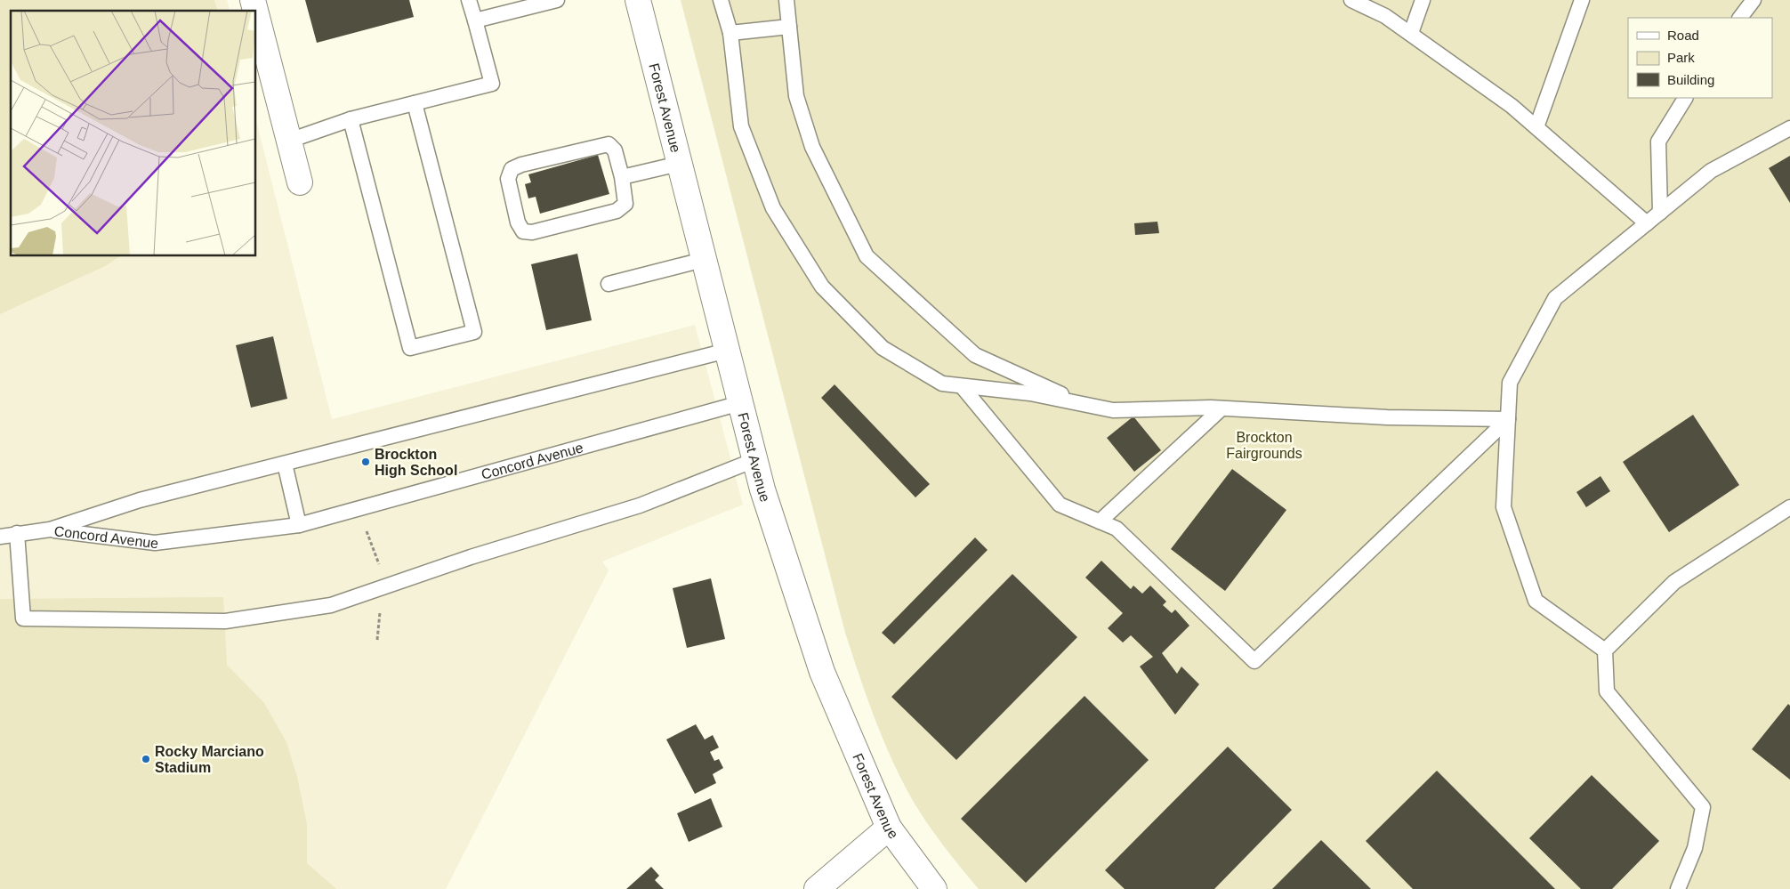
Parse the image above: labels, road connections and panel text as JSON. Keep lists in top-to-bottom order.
{
  "streets": {
    "street": ["Forest Avenue"],
    "lane": ["Concord Avenue"]
  },
  "crossings": [
    ["Forest Avenue", "Concord Avenue"]
  ],
  "parks": ["Brockton Fairgrounds"],
  "places": ["Brockton High School", "Rocky Marciano Stadium"],
  "legend": ["Road", "Park", "Building"]
}
